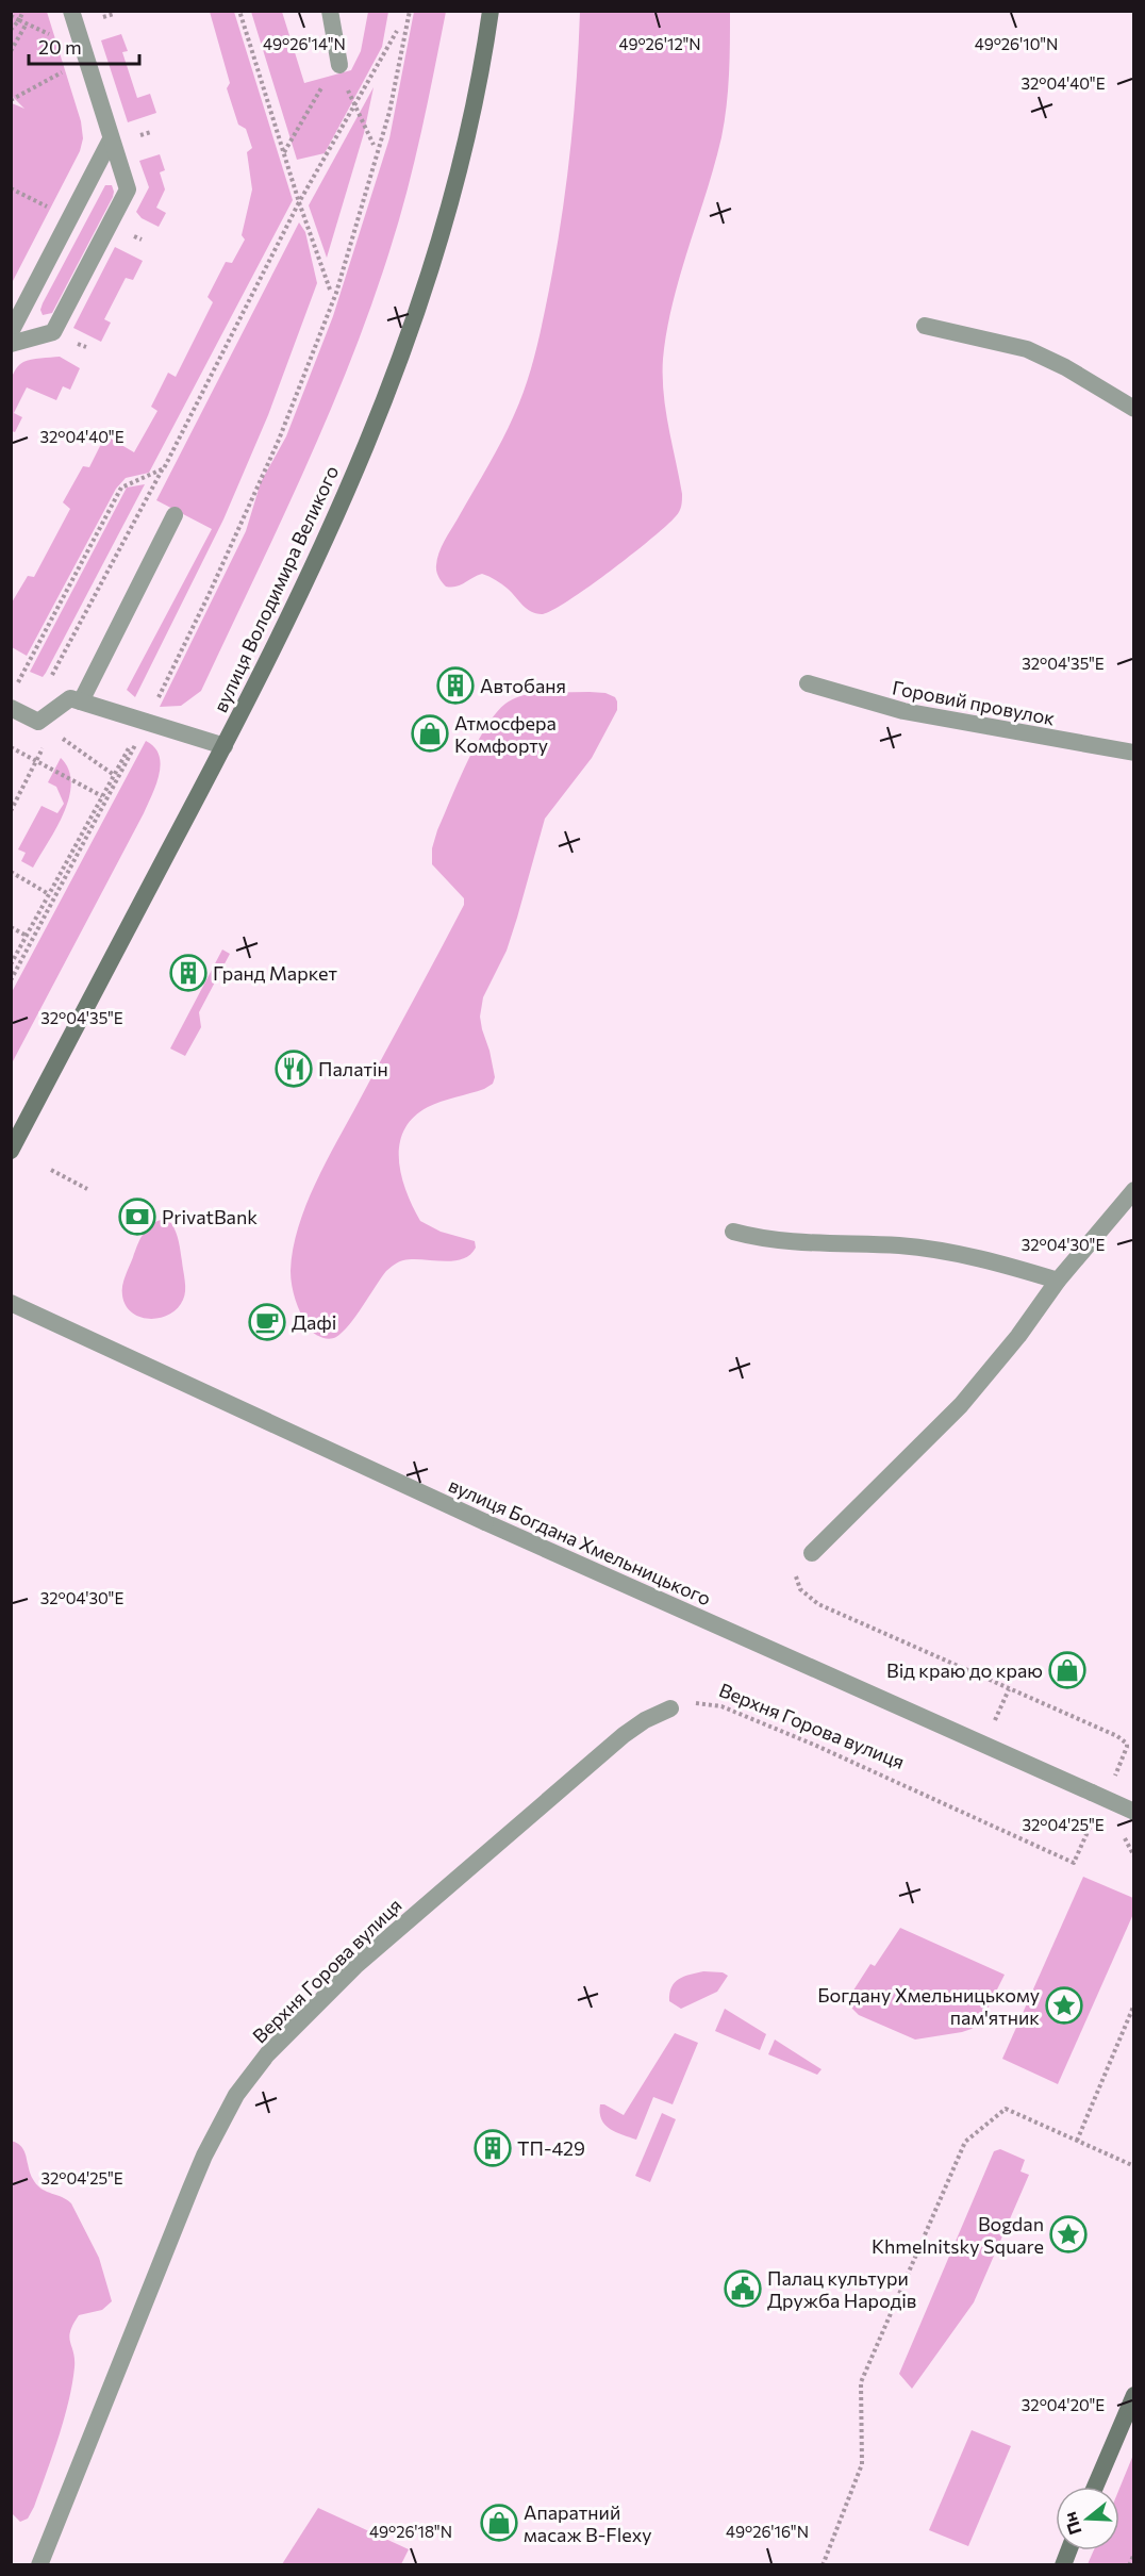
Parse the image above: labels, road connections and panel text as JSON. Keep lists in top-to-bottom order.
{
  "streets": {
    "main road": ["вулиця Володимира Великого"],
    "street": ["Горовий провулок", "вулиця Богдана Хмельницького", "Верхня Горова вулиця"]
  },
  "crossings": [
    ["вулиця Богдана Хмельницького", "Верхня Горова вулиця"]
  ],
  "places": {
    "building": ["Автобаня", "Гранд Маркет", "ТП-429"],
    "shop": ["Атмосфера Комфорту", "Від краю до краю", "Апаратний масаж B-Flexy"],
    "restaurant": ["Палатін"],
    "bank": ["PrivatBank"],
    "cafe": ["Дафі"],
    "place": ["Богдану Хмельницькому пам'ятник", "Bogdan Khmelnitsky Square"],
    "public building": ["Палац культури Дружба Народів"]
  },
  "scale_bar": "20 m",
  "north": "left",
  "coordinates": [
    "49°26'14\"N",
    "49°26'12\"N",
    "49°26'10\"N",
    "32°04'40\"E",
    "32°04'35\"E",
    "32°04'30\"E",
    "32°04'25\"E",
    "32°04'20\"E",
    "49°26'18\"N",
    "49°26'16\"N"
  ]
}
